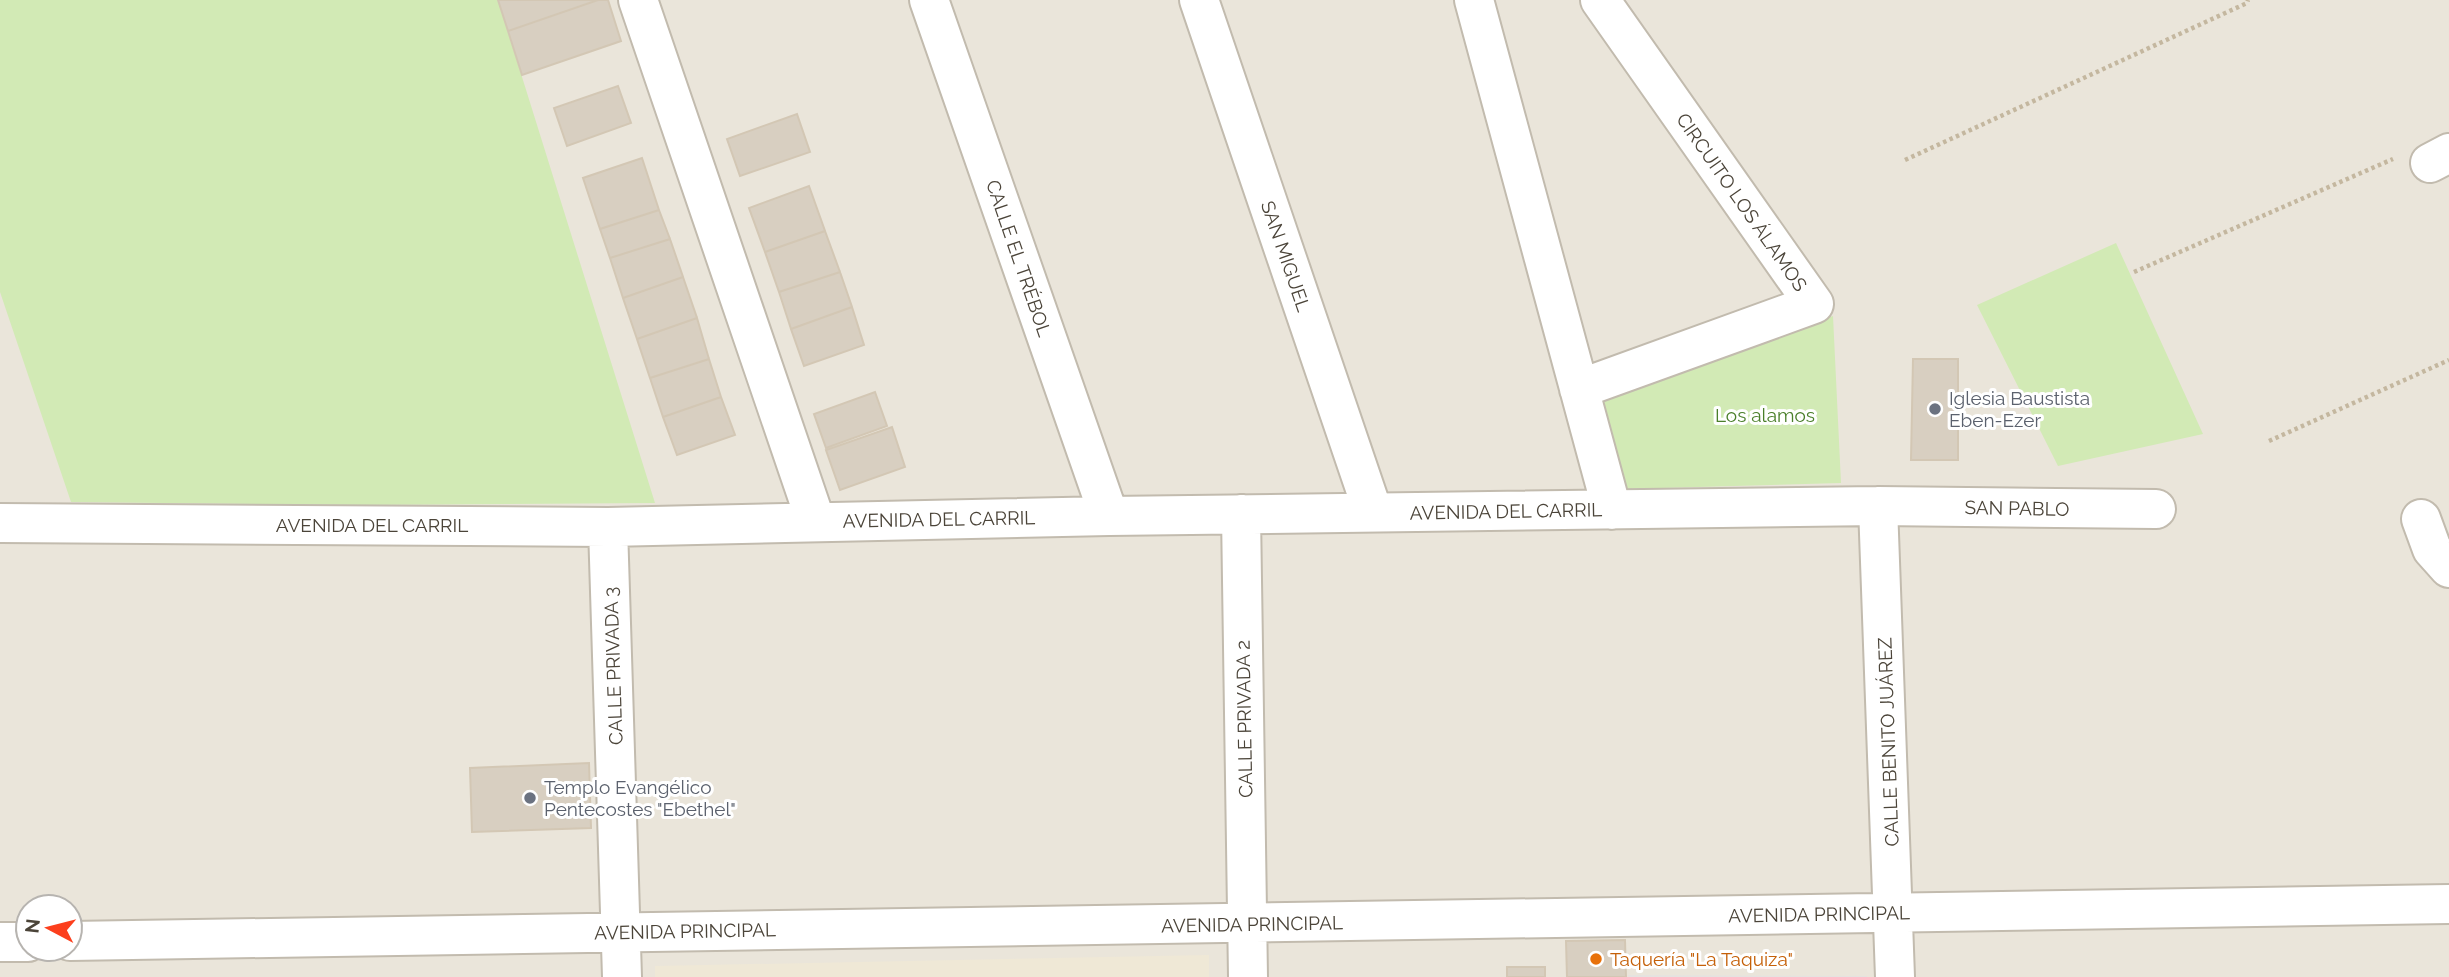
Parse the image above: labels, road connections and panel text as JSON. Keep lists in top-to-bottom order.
{
  "streets": {
    "street": [
      "CIRCUITO LOS ÁLAMOS",
      "SAN MIGUEL",
      "CALLE EL TRÉBOL",
      "SAN PABLO",
      "AVENIDA DEL CARRIL",
      "CALLE PRIVADA 3",
      "CALLE PRIVADA 2",
      "CALLE BENITO JUÁREZ",
      "AVENIDA PRINCIPAL"
    ]
  },
  "crossings": [
    ["SAN MIGUEL", "AVENIDA DEL CARRIL"],
    ["CALLE EL TRÉBOL", "AVENIDA DEL CARRIL"],
    ["SAN PABLO", "AVENIDA DEL CARRIL"],
    ["SAN PABLO", "CALLE BENITO JUÁREZ"],
    ["AVENIDA DEL CARRIL", "CALLE PRIVADA 3"],
    ["AVENIDA DEL CARRIL", "CALLE PRIVADA 2"],
    ["AVENIDA DEL CARRIL", "CALLE BENITO JUÁREZ"],
    ["CALLE PRIVADA 3", "AVENIDA PRINCIPAL"],
    ["CALLE PRIVADA 2", "AVENIDA PRINCIPAL"],
    ["CALLE BENITO JUÁREZ", "AVENIDA PRINCIPAL"]
  ],
  "parks": ["Los alamos"],
  "places": ["Iglesia Baustista Eben-Ezer", "Templo Evangélico Pentecostes \"Ebethel\"", "Taquería \"La Taquiza\""],
  "north": "left"
}
